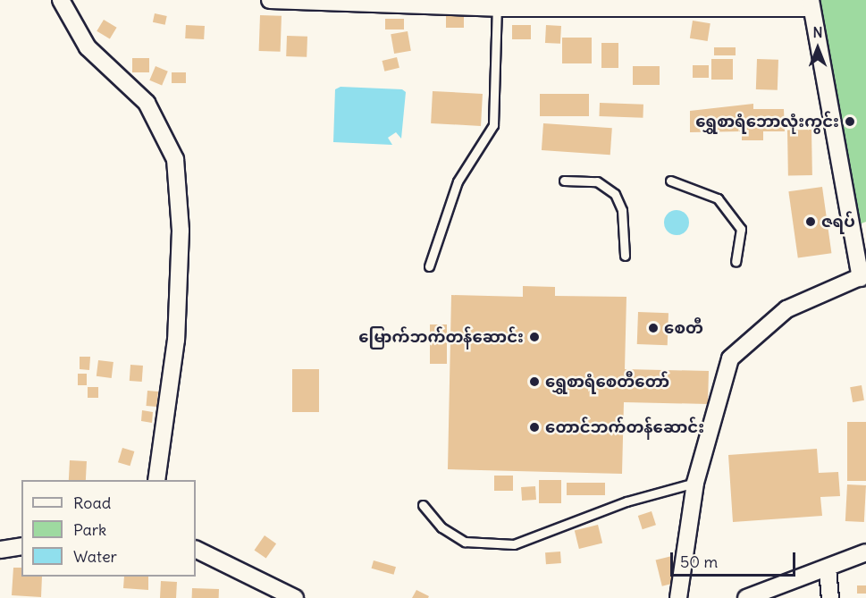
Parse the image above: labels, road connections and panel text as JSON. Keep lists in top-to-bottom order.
{
  "places": [
    "ရွှေစာရံဘောလုံးကွင်း",
    "ဇရပ်",
    "စေတီ",
    "မြောက်ဘက်တန်ဆောင်း",
    "ရွှေစာရံစေတီတော်",
    "တောင်ဘက်တန်ဆောင်း"
  ],
  "legend": ["Road", "Park", "Water"],
  "scale_bar": "50 m",
  "north": "top"
}
